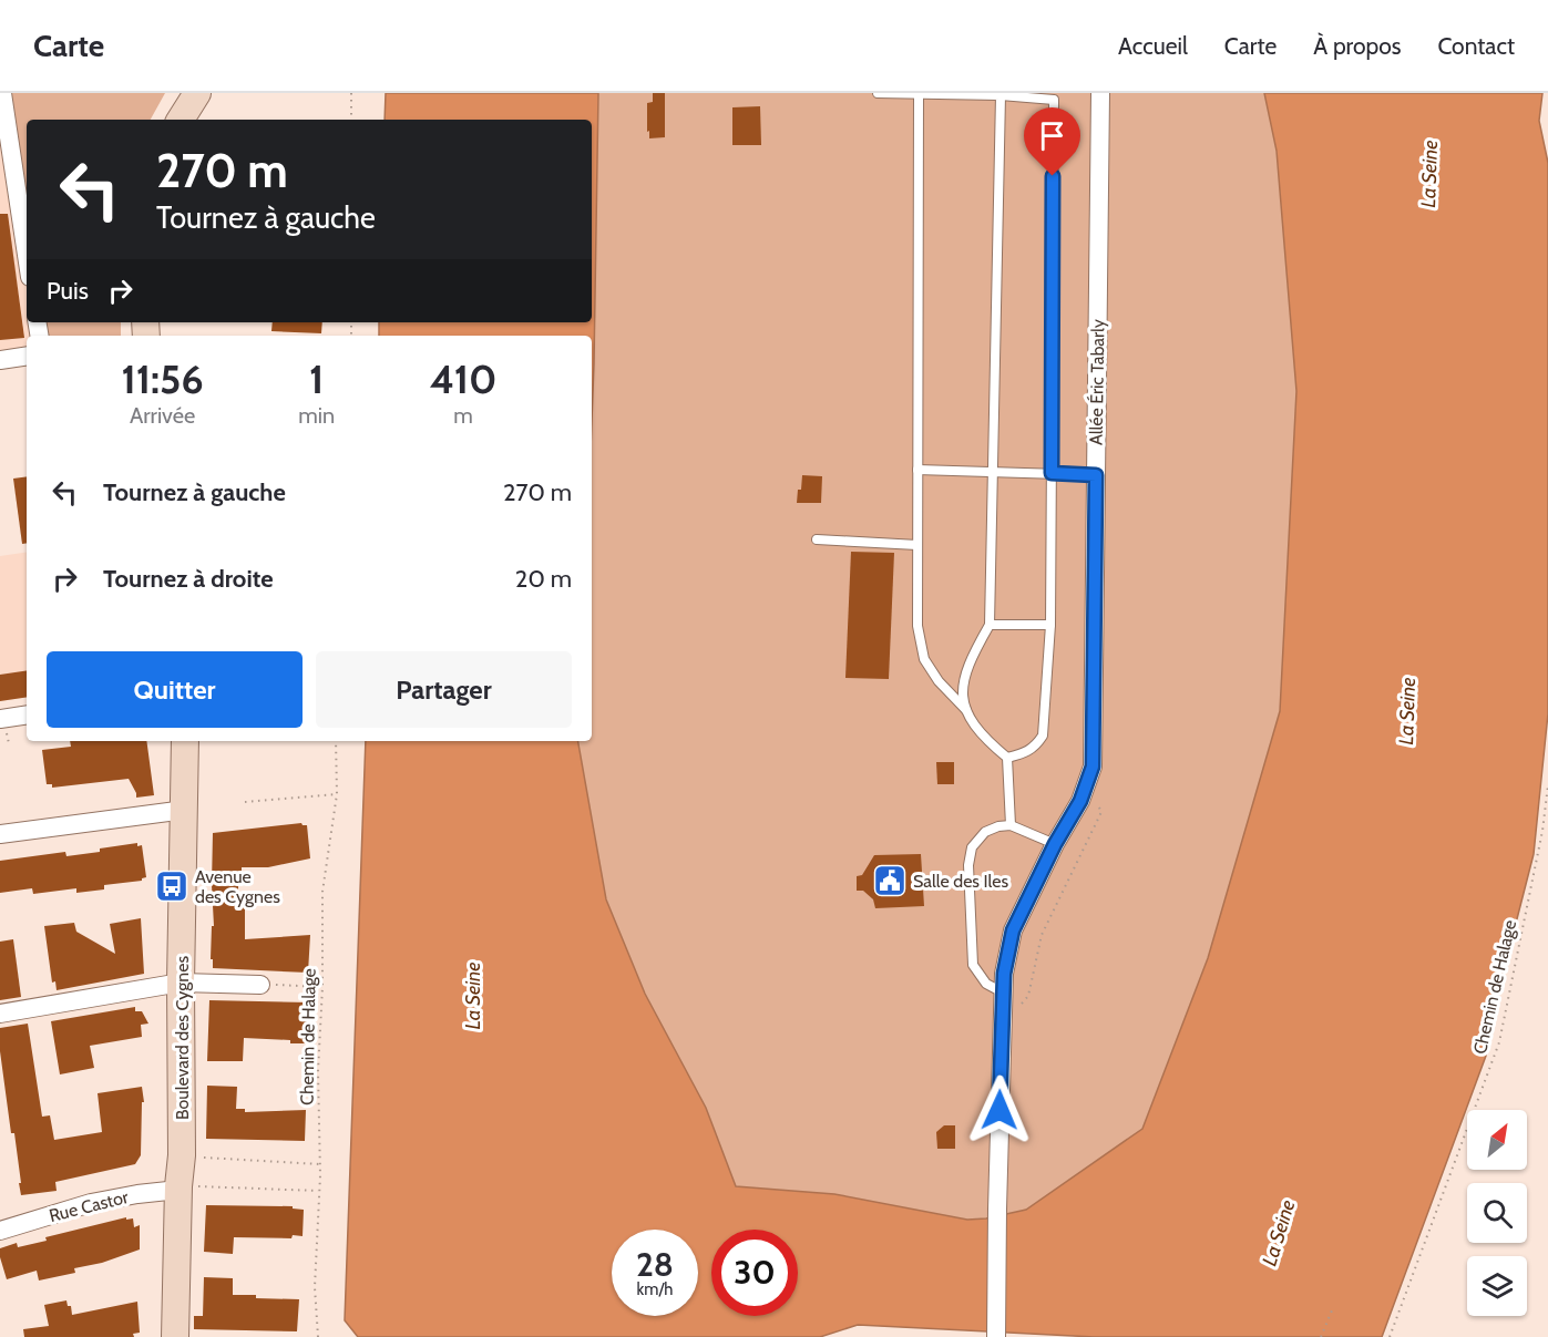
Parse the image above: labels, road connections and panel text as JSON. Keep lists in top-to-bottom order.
{
  "streets": {
    "main road": ["Boulevard des Cygnes"],
    "street": ["Allée Éric Tabarly", "Rue Castor"],
    "path": ["Chemin de Halage"]
  },
  "crossings": [
    ["Boulevard des Cygnes", "Rue Castor"]
  ],
  "water": ["La Seine"],
  "places": {
    "public building": ["Salle des Iles"],
    "bus stop": ["Avenue des Cygnes"]
  },
  "north": "top right",
  "page": {
    "header": "Carte",
    "nav": [
      "Accueil",
      "Carte",
      "À propos",
      "Contact"
    ],
    "turn": ["270 m", "Tournez à gauche"],
    "then": "Puis",
    "eta": [
      "11:56",
      "Arrivée",
      "1",
      "min",
      "410",
      "m"
    ],
    "list": [
      {
        "name": "Tournez à gauche",
        "value": "270 m"
      },
      {
        "name": "Tournez à droite",
        "value": "20 m"
      }
    ],
    "buttons": ["Quitter", "Partager"],
    "speed": "28 km/h",
    "limit": "30"
  }
}
